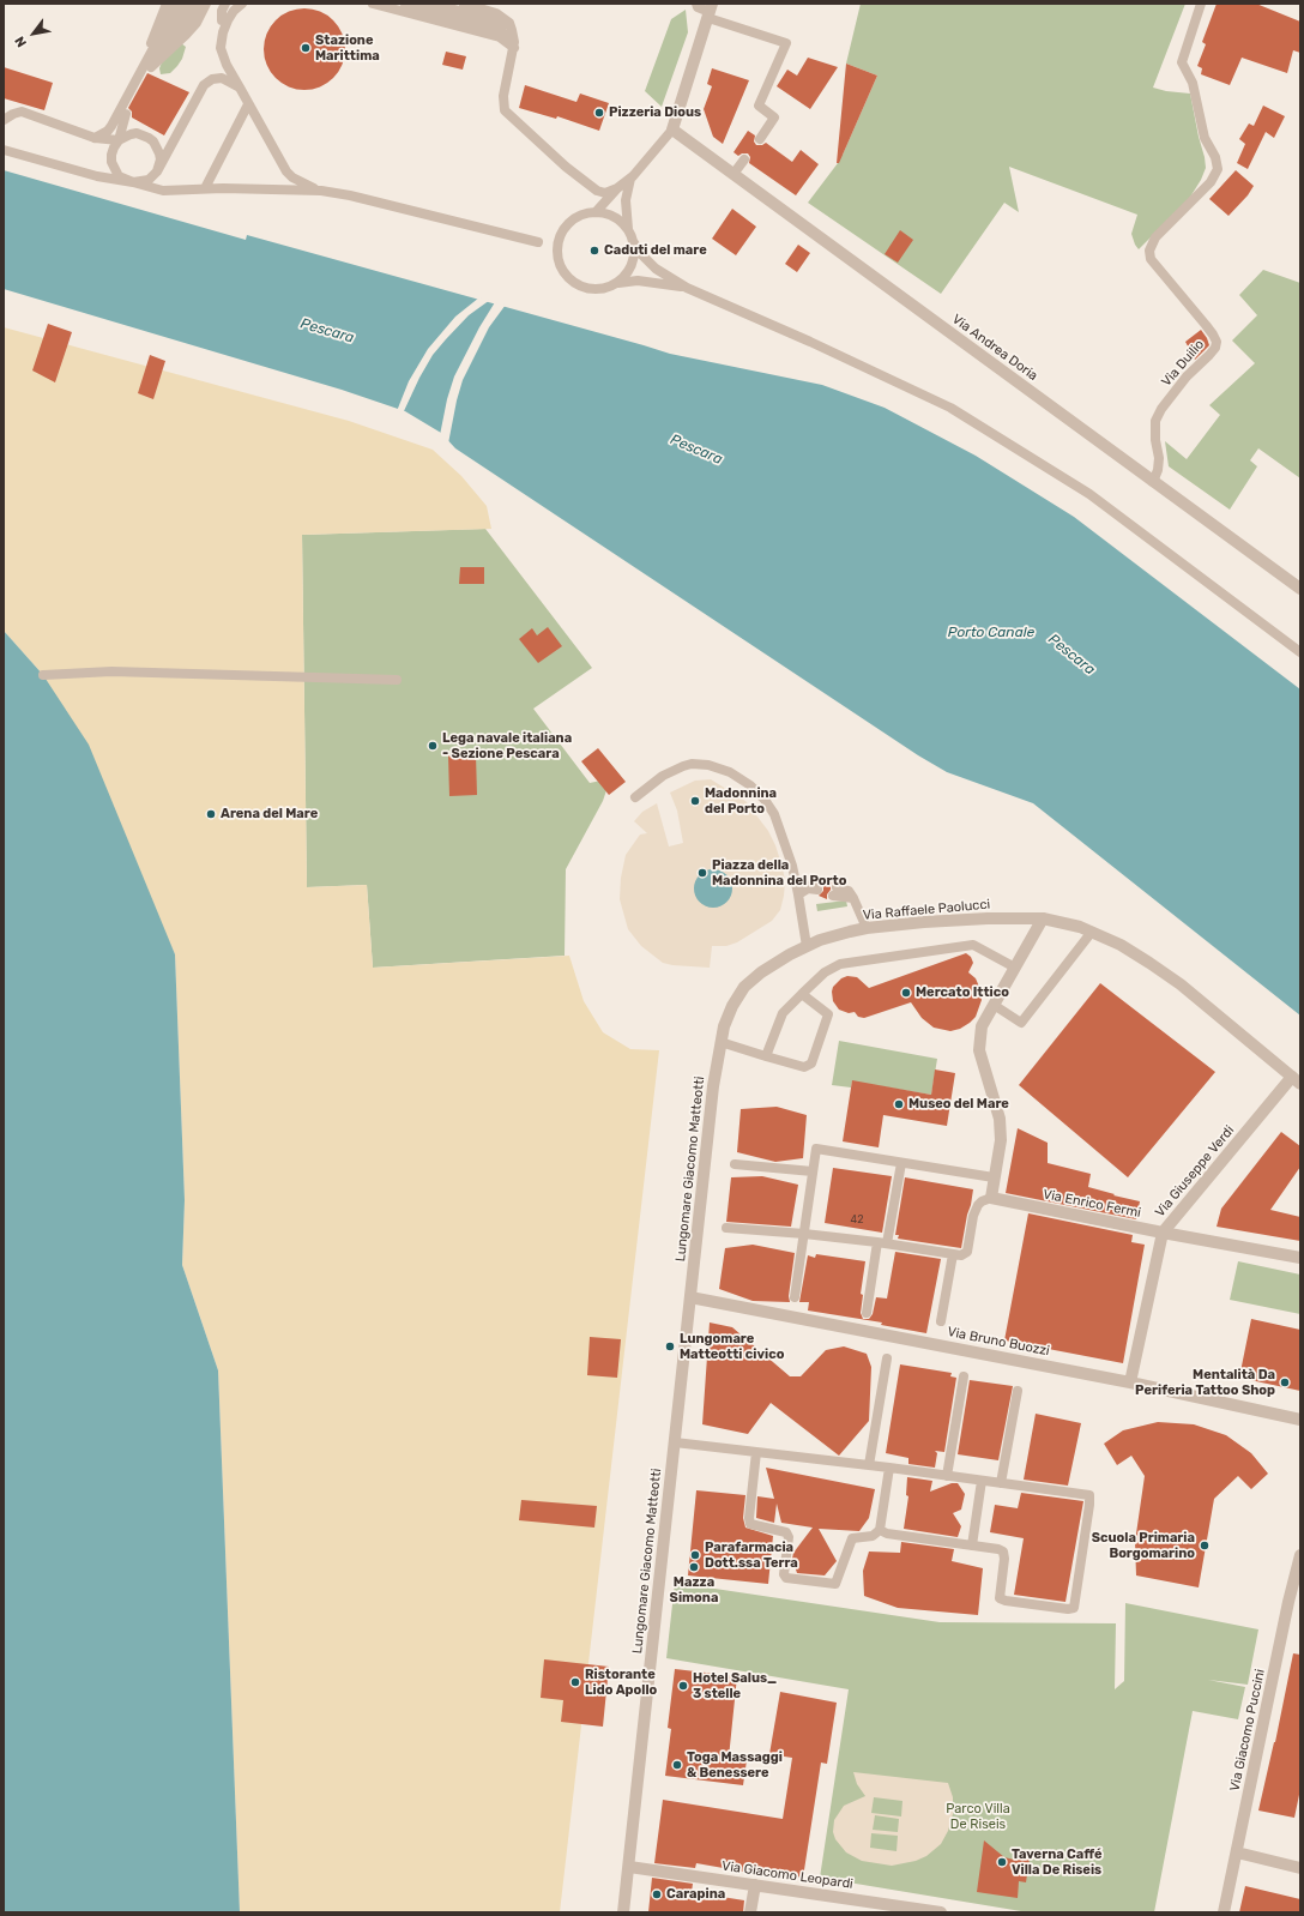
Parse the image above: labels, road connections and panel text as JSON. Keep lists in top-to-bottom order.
{
  "streets": {
    "street": [
      "Via Andrea Doria",
      "Via Raffaele Paolucci",
      "Lungomare Giacomo Matteotti",
      "Via Giuseppe Verdi",
      "Via Enrico Fermi",
      "Via Bruno Buozzi",
      "Via Giacomo Puccini",
      "Via Giacomo Leopardi"
    ],
    "lane": ["Via Duilio"]
  },
  "crossings": [
    ["Via Andrea Doria", "Via Duilio"],
    ["Via Raffaele Paolucci", "Lungomare Giacomo Matteotti"],
    ["Via Raffaele Paolucci", "Via Giuseppe Verdi"],
    ["Lungomare Giacomo Matteotti", "Via Bruno Buozzi"],
    ["Lungomare Giacomo Matteotti", "Via Giacomo Leopardi"],
    ["Via Giuseppe Verdi", "Via Enrico Fermi"],
    ["Via Giuseppe Verdi", "Via Bruno Buozzi"]
  ],
  "water": ["Pescara", "Porto Canale"],
  "parks": ["Parco Villa De Riseis"],
  "places": [
    "Stazione Marittima",
    "Pizzeria Dious",
    "Caduti del mare",
    "Lega navale italiana - Sezione Pescara",
    "Madonnina del Porto",
    "Arena del Mare",
    "Piazza della Madonnina del Porto",
    "Mercato Ittico",
    "Museo del Mare",
    "Lungomare Matteotti civico",
    "Mentalità Da Periferia Tattoo Shop",
    "Scuola Primaria Borgomarino",
    "Parafarmacia Dott.ssa Terra",
    "Mazza Simona",
    "Ristorante Lido Apollo",
    "Hotel Salus_ 3 stelle",
    "Toga Massaggi & Benessere",
    "Taverna Caffé Villa De Riseis",
    "Carapina"
  ],
  "house_numbers": ["42"],
  "north": "bottom left"
}
